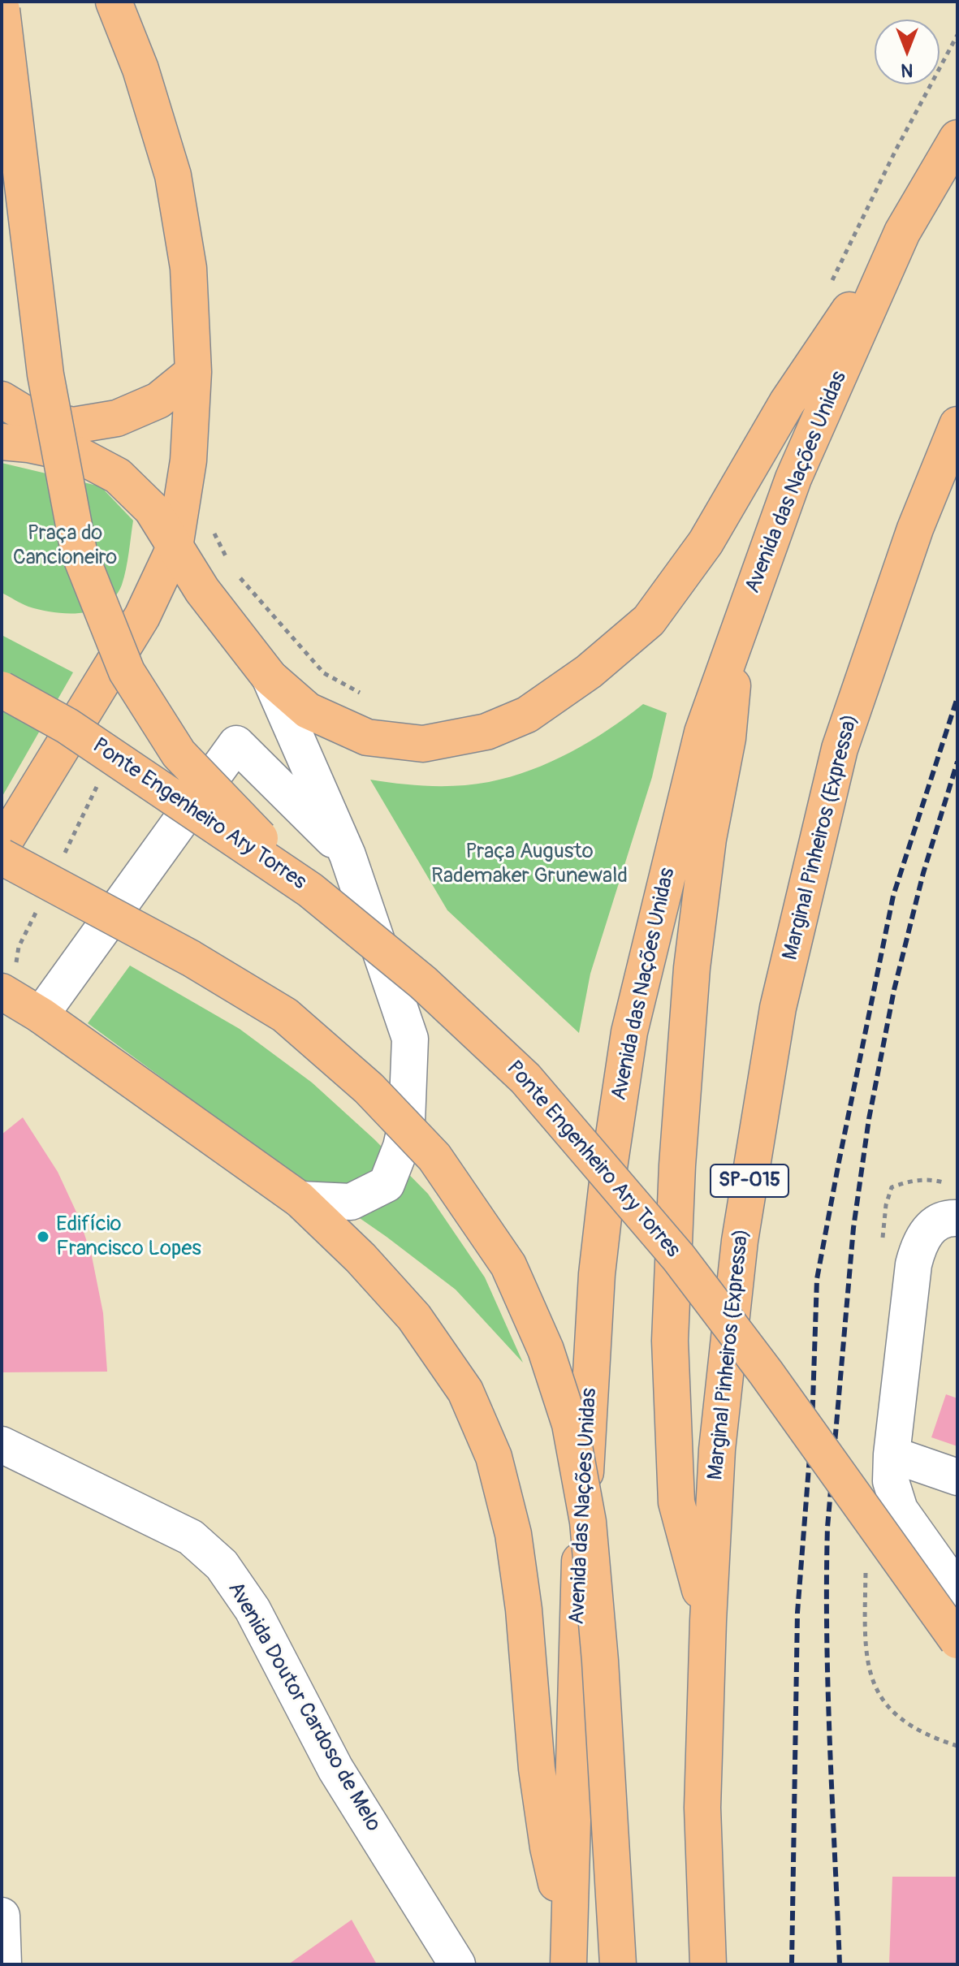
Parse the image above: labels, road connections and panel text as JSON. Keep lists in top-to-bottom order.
{
  "streets": {
    "main road": [
      "Avenida das Nações Unidas",
      "Ponte Engenheiro Ary Torres",
      "Marginal Pinheiros (Expressa)",
      "SP-015"
    ],
    "street": ["Avenida Doutor Cardoso de Melo"]
  },
  "parks": ["Praça do Cancioneiro", "Praça Augusto Rademaker Grunewald"],
  "places": ["Edifício Francisco Lopes"],
  "north": "bottom"
}
